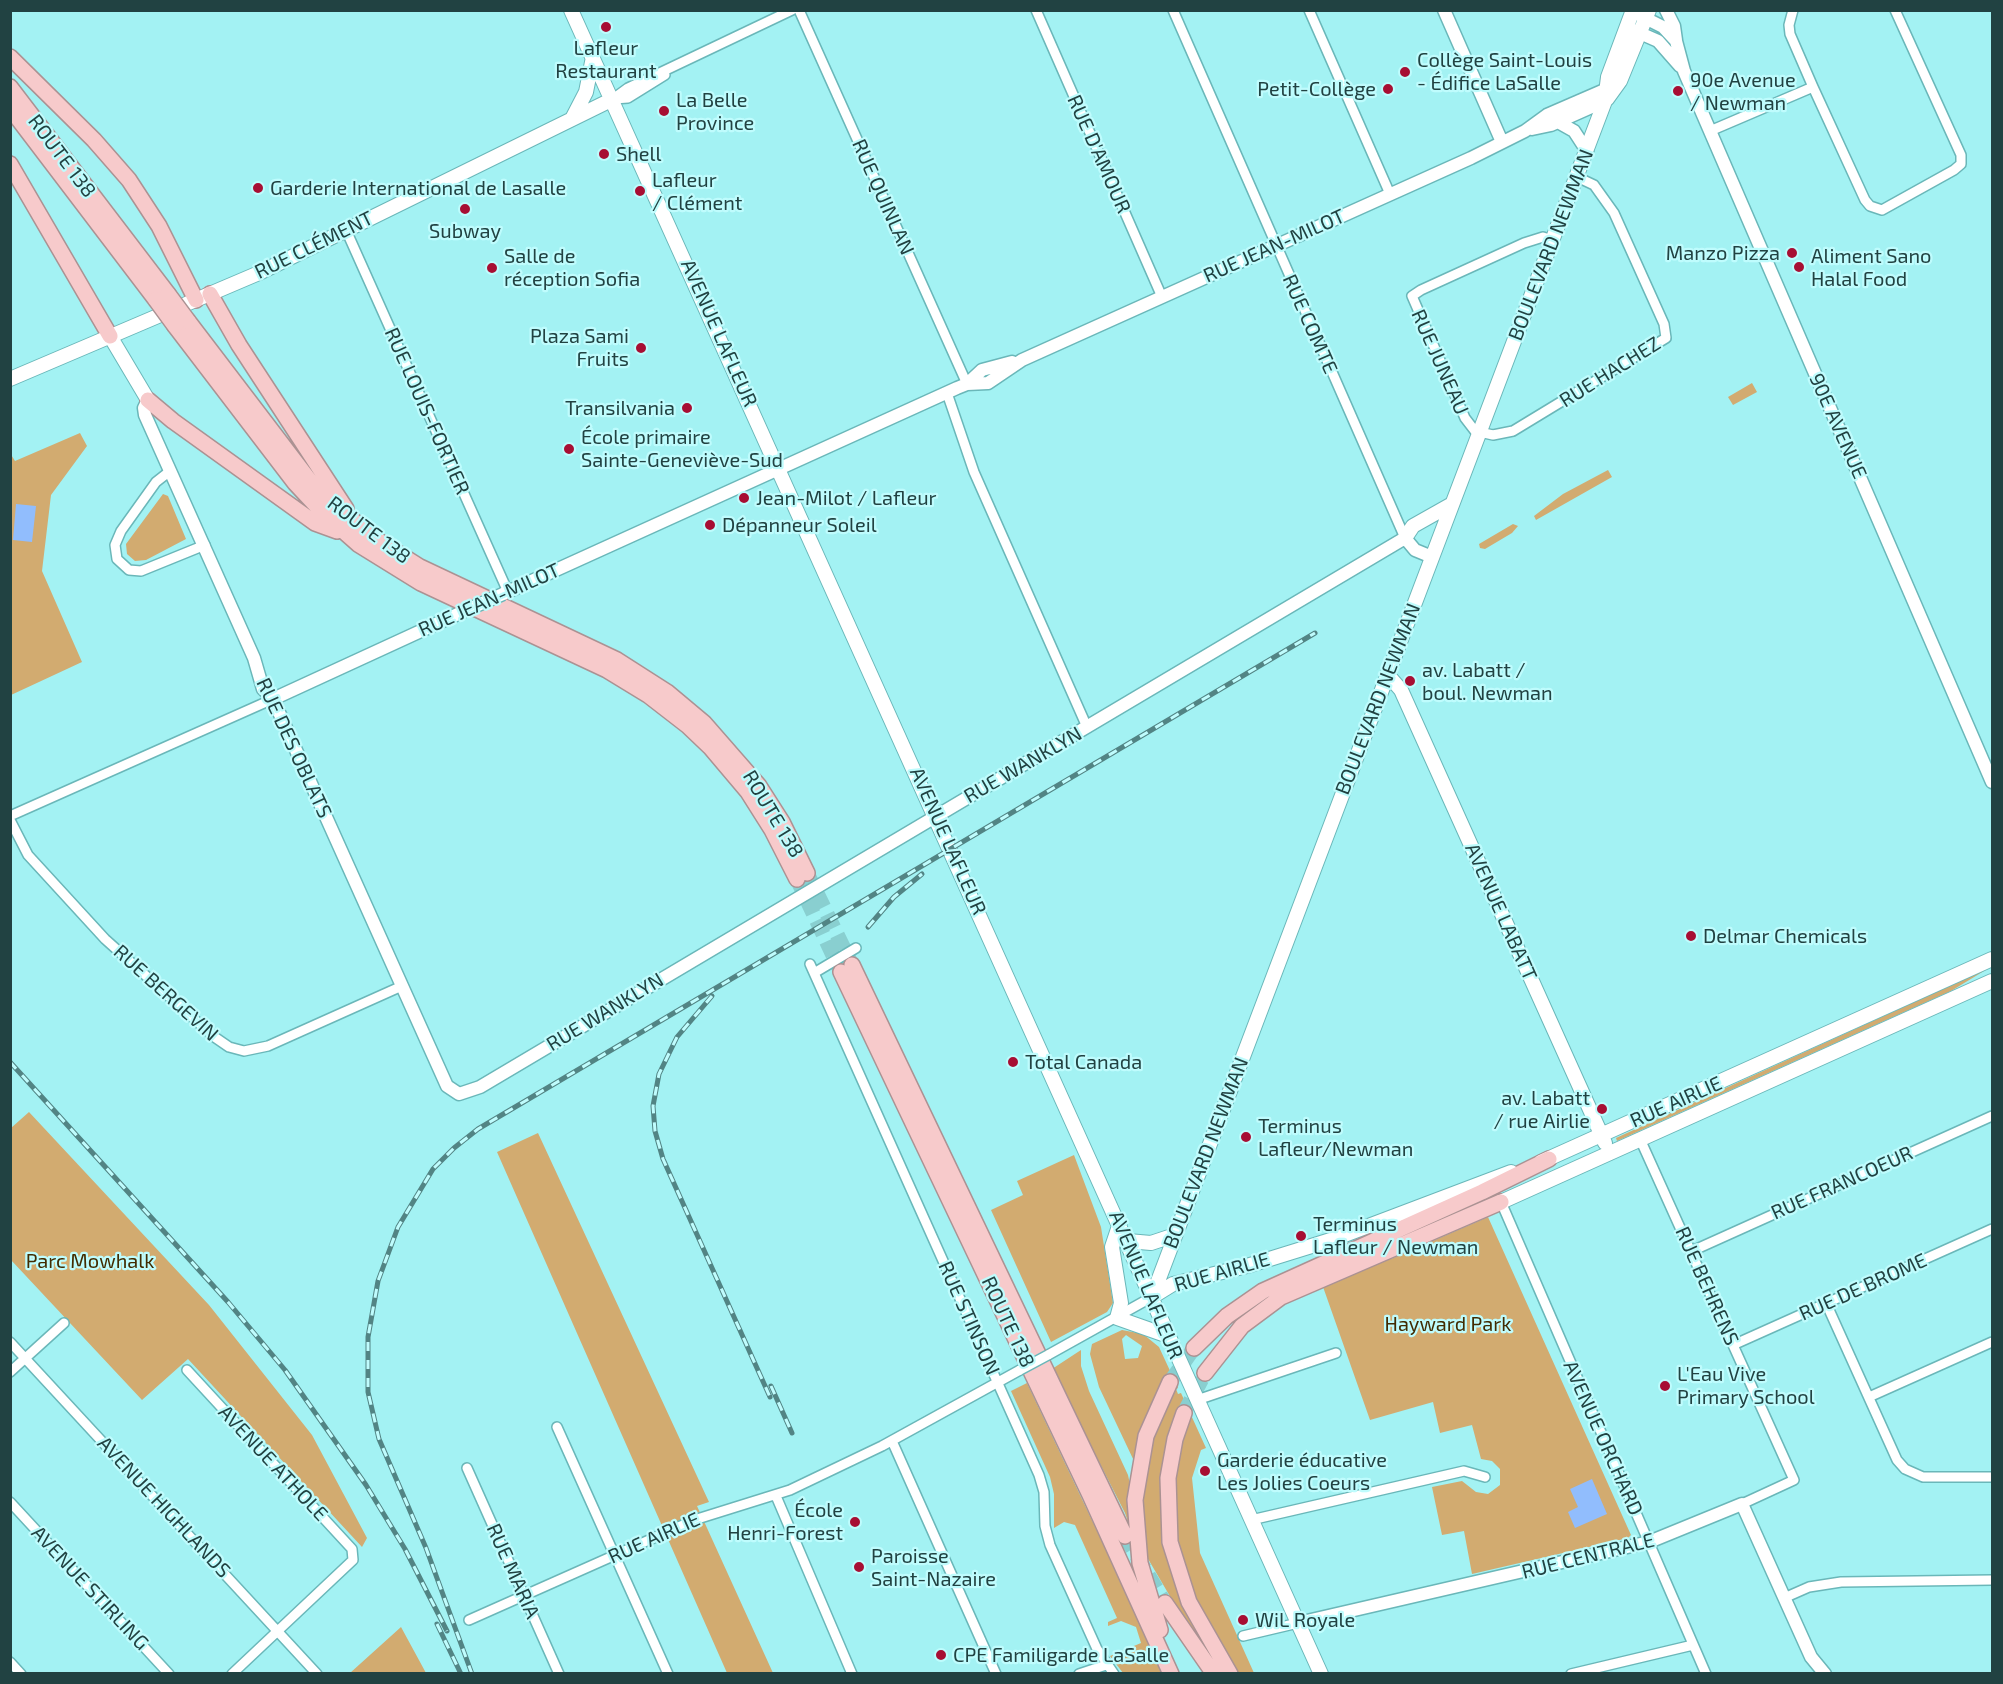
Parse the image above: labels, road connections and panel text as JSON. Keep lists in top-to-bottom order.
{
  "streets": {
    "highway": ["ROUTE 138"],
    "main road": [
      "RUE CLÉMENT",
      "BOULEVARD NEWMAN",
      "AVENUE LAFLEUR",
      "AVENUE LABATT",
      "RUE AIRLIE"
    ],
    "street": [
      "RUE D'AMOUR",
      "RUE QUINLAN",
      "RUE JEAN-MILOT",
      "RUE COMTE",
      "RUE JUNEAU",
      "RUE HACHEZ",
      "RUE LOUIS-FORTIER",
      "90E AVENUE",
      "RUE DES OBLATS",
      "RUE WANKLYN",
      "RUE BERGEVIN",
      "RUE FRANCOEUR",
      "RUE BEHRENS",
      "RUE DE BROME",
      "RUE STINSON",
      "AVENUE ORCHARD",
      "AVENUE ATHOLE",
      "AVENUE HIGHLANDS",
      "RUE CENTRALE",
      "RUE MARIA",
      "AVENUE STIRLING"
    ]
  },
  "crossings": [
    ["RUE D'AMOUR", "RUE JEAN-MILOT"],
    ["RUE QUINLAN", "RUE JEAN-MILOT"],
    ["RUE CLÉMENT", "AVENUE LAFLEUR"],
    ["RUE CLÉMENT", "RUE LOUIS-FORTIER"],
    ["BOULEVARD NEWMAN", "RUE JEAN-MILOT"],
    ["BOULEVARD NEWMAN", "AVENUE LAFLEUR"],
    ["BOULEVARD NEWMAN", "RUE JUNEAU"],
    ["BOULEVARD NEWMAN", "RUE HACHEZ"],
    ["BOULEVARD NEWMAN", "90E AVENUE"],
    ["BOULEVARD NEWMAN", "AVENUE LABATT"],
    ["BOULEVARD NEWMAN", "RUE AIRLIE"],
    ["RUE JEAN-MILOT", "RUE COMTE"],
    ["RUE JEAN-MILOT", "AVENUE LAFLEUR"],
    ["RUE JEAN-MILOT", "RUE LOUIS-FORTIER"],
    ["RUE JEAN-MILOT", "RUE DES OBLATS"],
    ["RUE JEAN-MILOT", "RUE BERGEVIN"],
    ["RUE COMTE", "RUE WANKLYN"],
    ["AVENUE LAFLEUR", "RUE WANKLYN"],
    ["AVENUE LAFLEUR", "RUE AIRLIE"],
    ["AVENUE LAFLEUR", "RUE CENTRALE"],
    ["RUE JUNEAU", "RUE HACHEZ"],
    ["RUE DES OBLATS", "RUE WANKLYN"],
    ["RUE DES OBLATS", "RUE BERGEVIN"],
    ["AVENUE LABATT", "RUE AIRLIE"],
    ["RUE AIRLIE", "RUE BEHRENS"],
    ["RUE AIRLIE", "RUE STINSON"],
    ["RUE AIRLIE", "AVENUE ORCHARD"],
    ["RUE AIRLIE", "RUE MARIA"],
    ["RUE FRANCOEUR", "RUE BEHRENS"],
    ["RUE BEHRENS", "RUE DE BROME"],
    ["RUE BEHRENS", "RUE CENTRALE"],
    ["AVENUE ORCHARD", "RUE CENTRALE"],
    ["AVENUE ATHOLE", "AVENUE HIGHLANDS"]
  ],
  "parks": ["Parc Mowhalk", "Hayward Park"],
  "places": [
    "Lafleur Restaurant",
    "Collège Saint-Louis - Édifice LaSalle",
    "Petit-Collège",
    "90e Avenue / Newman",
    "La Belle Province",
    "Shell",
    "Garderie International de Lasalle",
    "Lafleur / Clément",
    "Subway",
    "Manzo Pizza",
    "Aliment Sano Halal Food",
    "Salle de réception Sofia",
    "Plaza Sami Fruits",
    "Transilvania",
    "École primaire Sainte-Geneviève-Sud",
    "Jean-Milot / Lafleur",
    "Dépanneur Soleil",
    "av. Labatt / boul. Newman",
    "Delmar Chemicals",
    "Total Canada",
    "av. Labatt / rue Airlie",
    "Terminus Lafleur/Newman",
    "Terminus Lafleur / Newman",
    "L'Eau Vive Primary School",
    "Garderie éducative Les Jolies Coeurs",
    "École Henri-Forest",
    "Paroisse Saint-Nazaire",
    "WiL Royale",
    "CPE Familigarde LaSalle"
  ]
}
